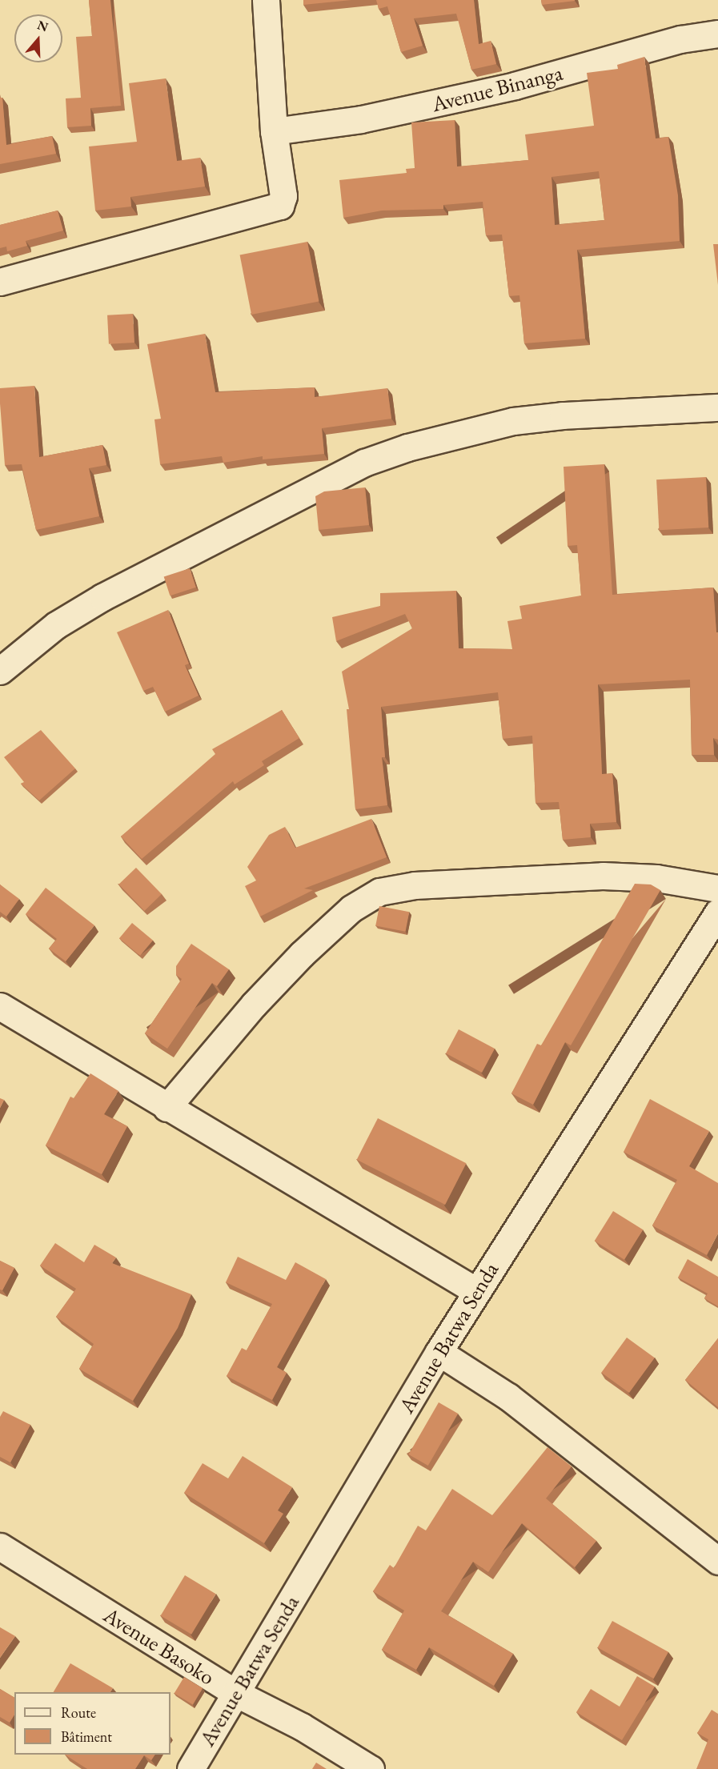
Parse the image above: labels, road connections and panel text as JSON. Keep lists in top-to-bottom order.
{
  "streets": {
    "street": ["Avenue Binanga", "Avenue Batwa Senda", "Avenue Basoko"]
  },
  "crossings": [
    ["Avenue Batwa Senda", "Avenue Basoko"]
  ],
  "legend": ["Route", "Bâtiment"],
  "north": "top"
}
